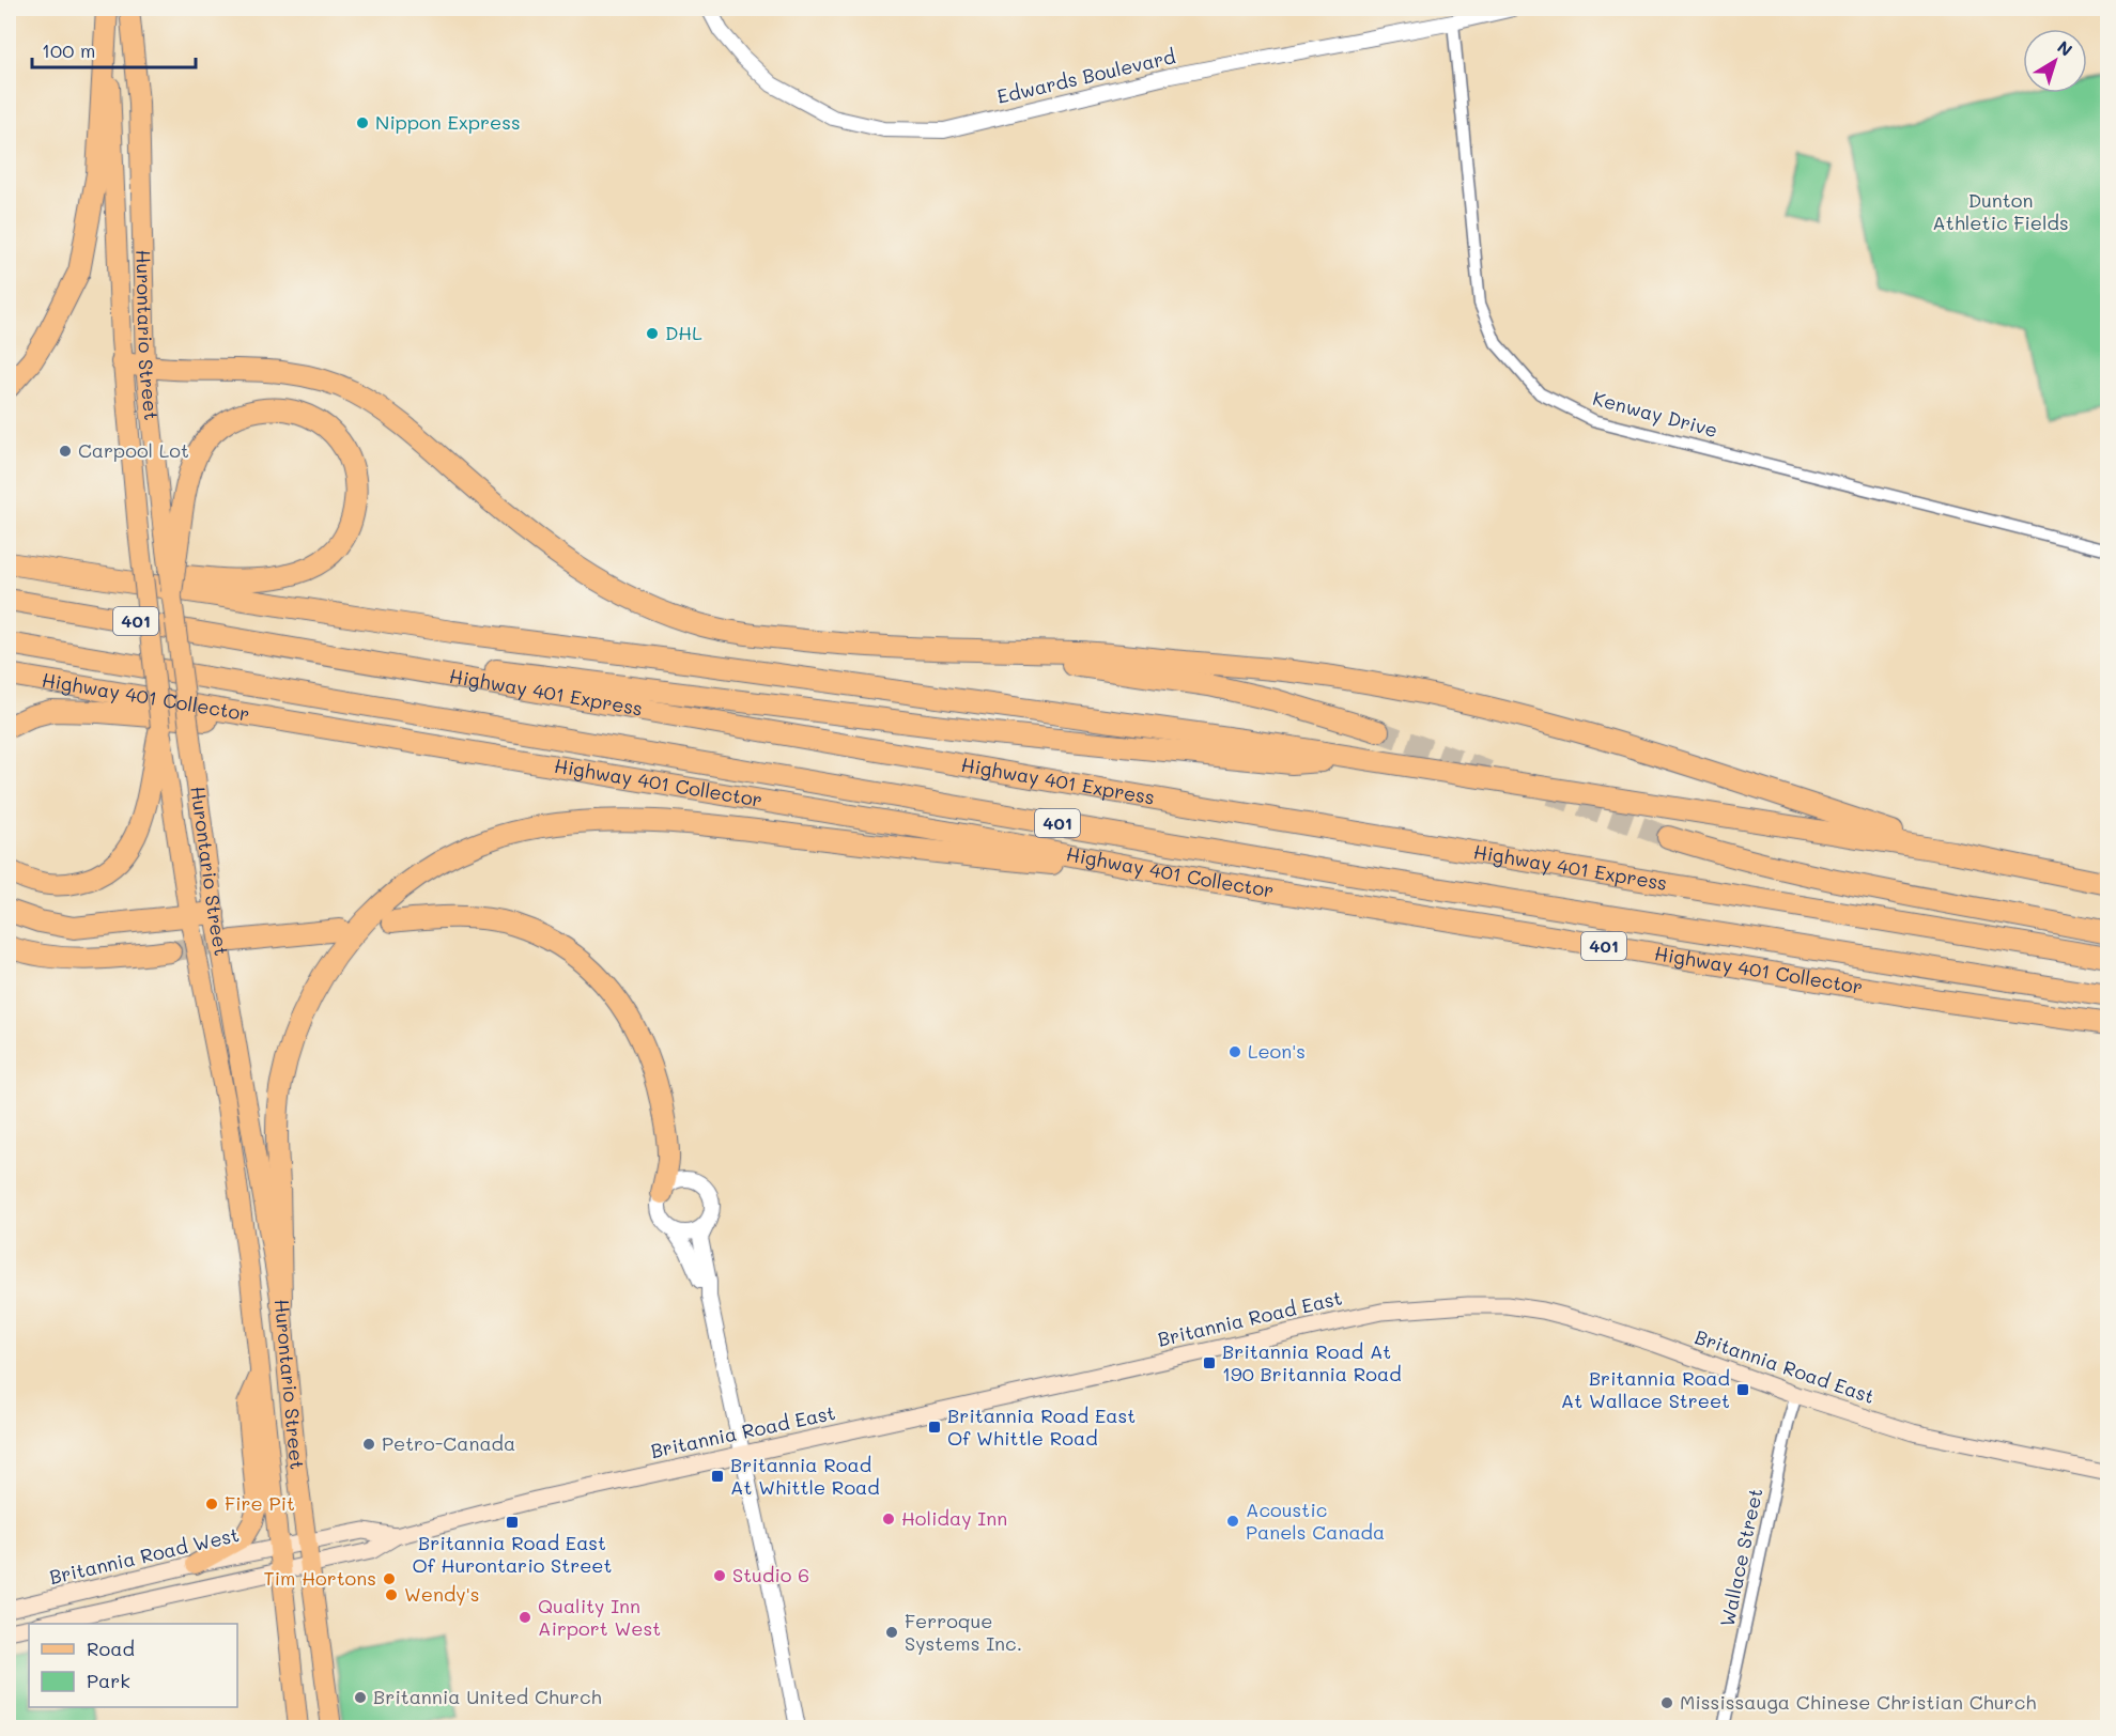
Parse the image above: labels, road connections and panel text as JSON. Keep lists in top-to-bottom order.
{
  "streets": {
    "highway": ["401", "Highway 401 Express", "Highway 401 Collector"],
    "main road": ["Hurontario Street", "Britannia Road East", "Britannia Road West"],
    "street": ["Edwards Boulevard", "Kenway Drive", "Wallace Street"]
  },
  "crossings": [
    ["Edwards Boulevard", "Kenway Drive"],
    ["Hurontario Street", "Britannia Road East"],
    ["Hurontario Street", "Britannia Road West"],
    ["Britannia Road East", "Britannia Road West"],
    ["Britannia Road East", "Wallace Street"]
  ],
  "parks": ["Dunton Athletic Fields"],
  "places": {
    "other": [
      "Nippon Express",
      "DHL",
      "Carpool Lot",
      "Leon's",
      "Petro-Canada",
      "Fire Pit",
      "Holiday Inn",
      "Acoustic Panels Canada",
      "Studio 6",
      "Tim Hortons",
      "Wendy's",
      "Quality Inn Airport West",
      "Ferroque Systems Inc.",
      "Britannia United Church",
      "Mississauga Chinese Christian Church"
    ],
    "transit": [
      "Britannia Road At 190 Britannia Road",
      "Britannia Road At Wallace Street",
      "Britannia Road East Of Whittle Road",
      "Britannia Road At Whittle Road",
      "Britannia Road East Of Hurontario Street"
    ]
  },
  "legend": ["Road", "Park"],
  "scale_bar": "100 m",
  "north": "top right"
}
